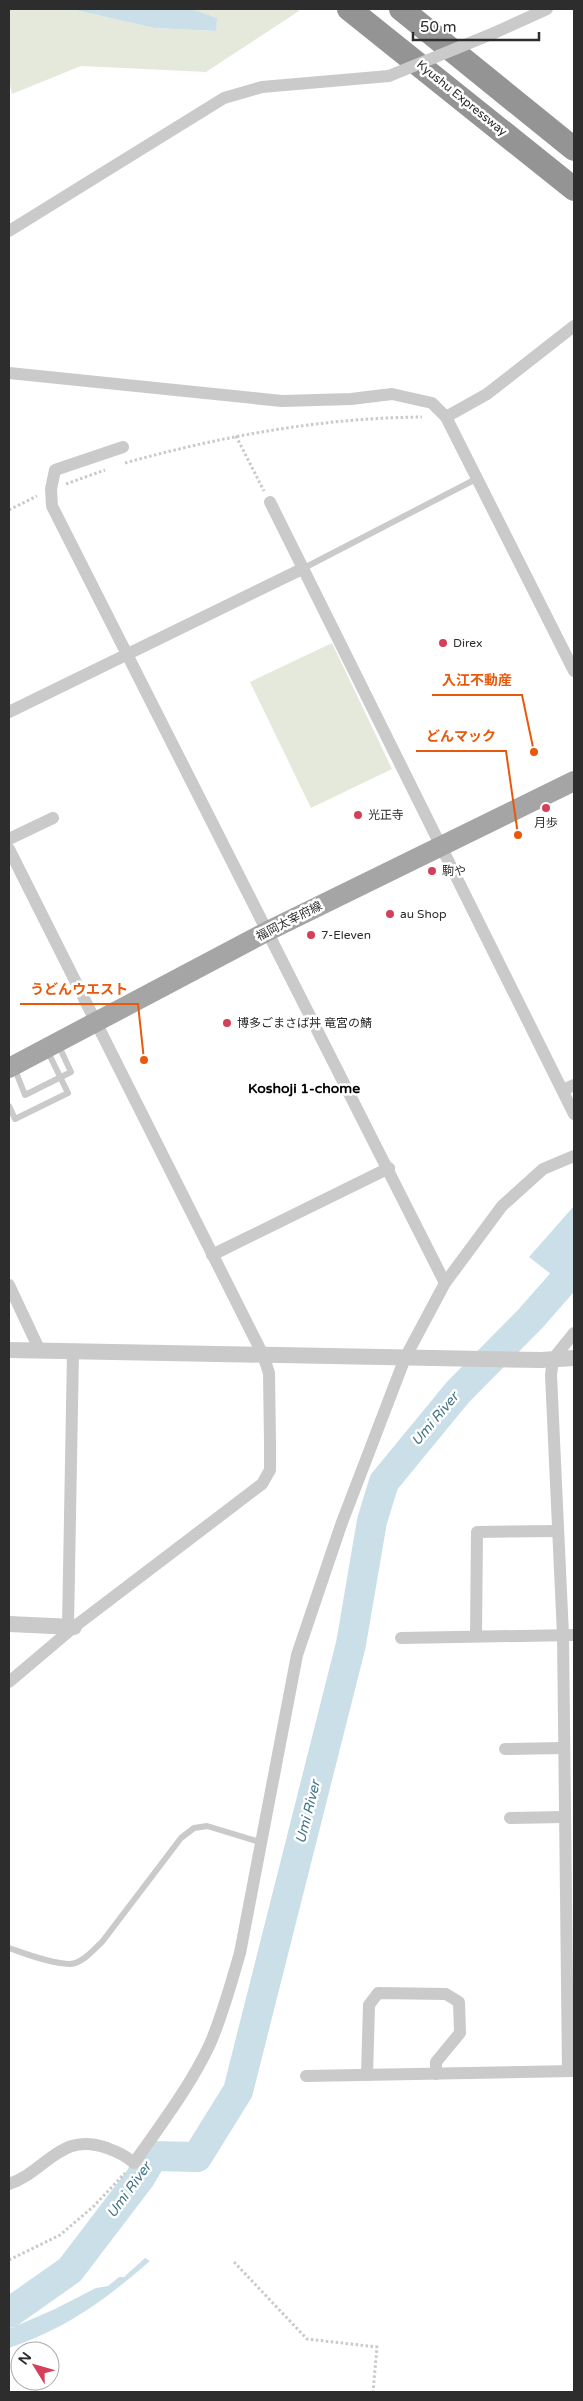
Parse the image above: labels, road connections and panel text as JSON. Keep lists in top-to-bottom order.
{
  "streets": {
    "highway": ["Kyushu Expressway"],
    "main road": ["福岡太宰府線"]
  },
  "districts": ["Koshoji 1-chome"],
  "water": ["Umi River"],
  "places": [
    "Direx",
    "入江不動産",
    "月歩",
    "光正寺",
    "どんマック",
    "駒や",
    "au Shop",
    "7-Eleven",
    "博多ごまさば丼 竜宮の鯖",
    "うどんウエスト"
  ],
  "scale_bar": "50 m",
  "north": "top left"
}
